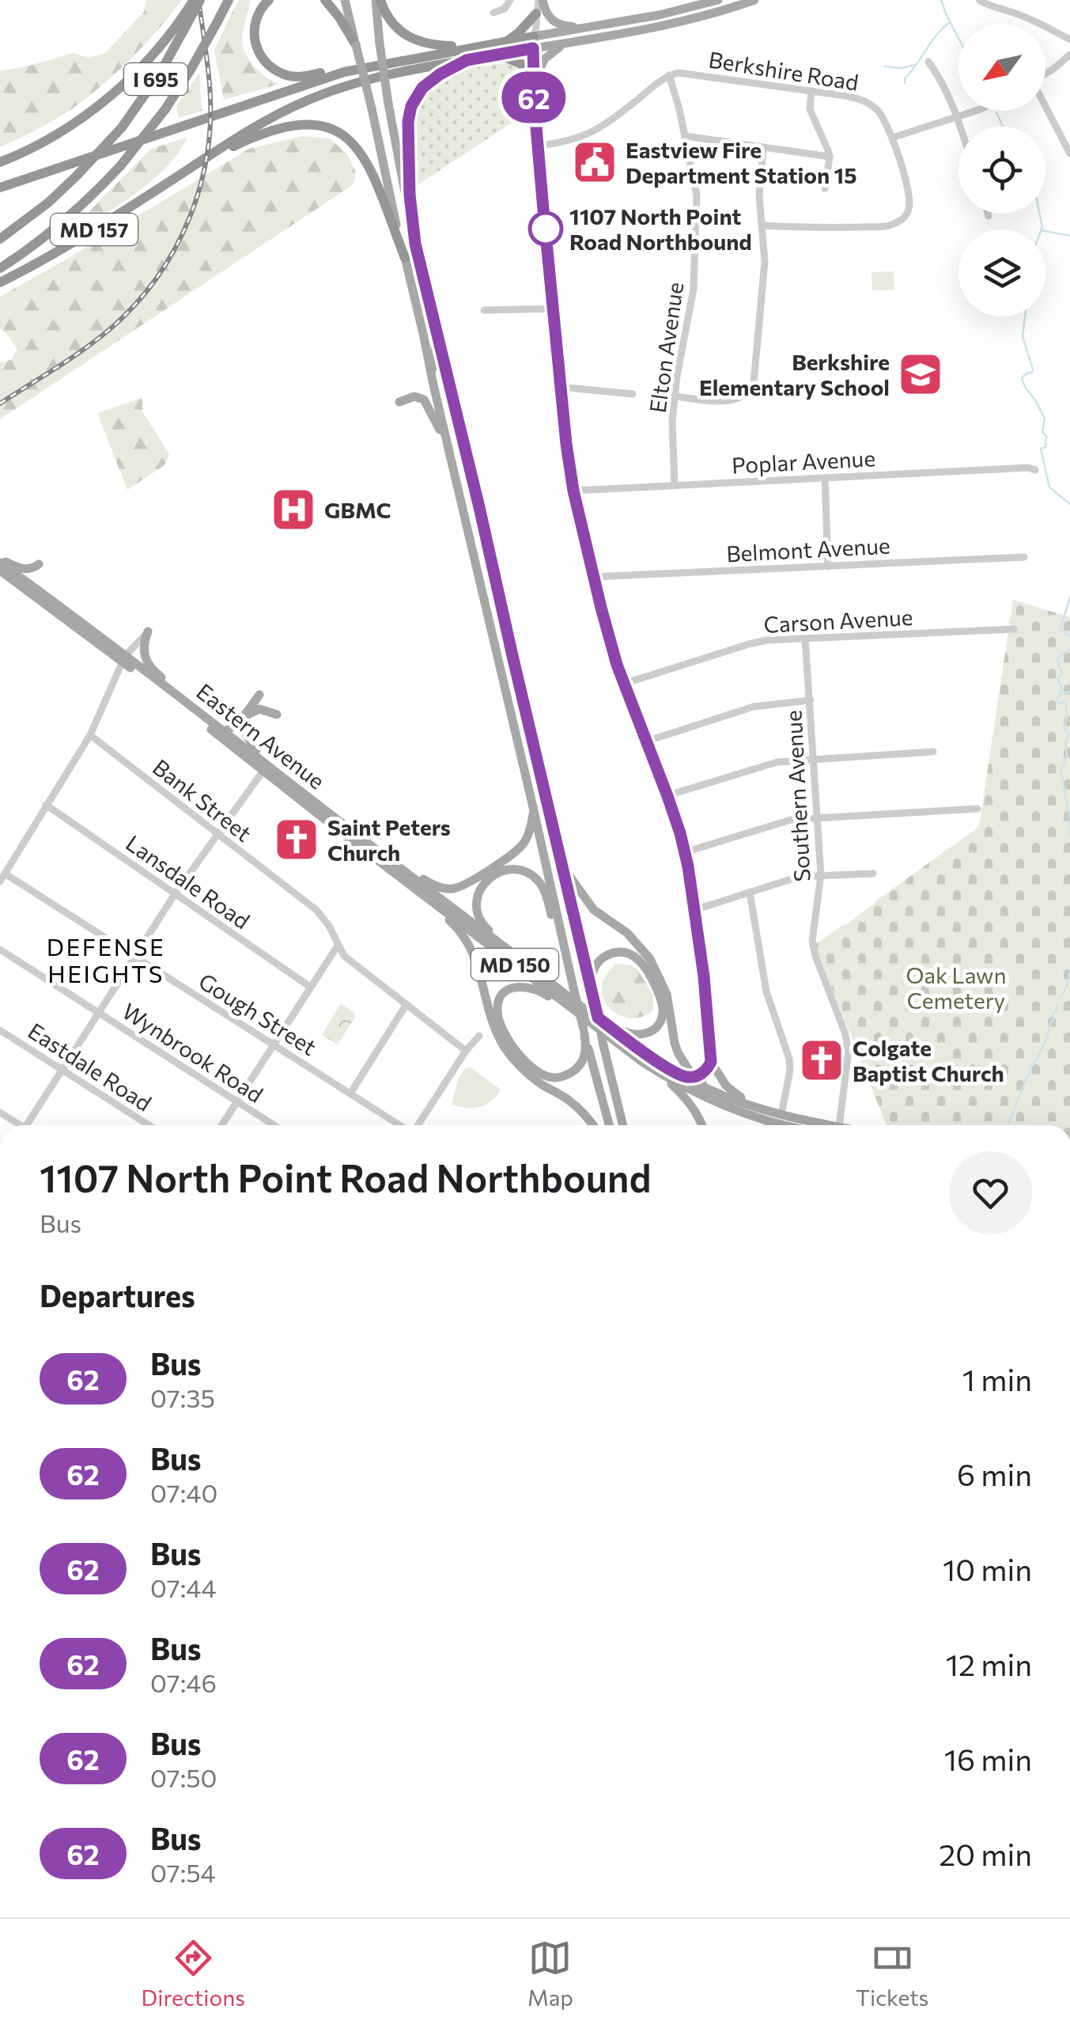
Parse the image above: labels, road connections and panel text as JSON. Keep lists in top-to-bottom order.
{
  "streets": {
    "highway": ["I 695", "MD 157"],
    "main road": ["Eastern Avenue", "MD 150"],
    "street": [
      "Berkshire Road",
      "Elton Avenue",
      "Poplar Avenue",
      "Belmont Avenue",
      "Carson Avenue",
      "Southern Avenue",
      "Bank Street",
      "Lansdale Road",
      "Gough Street",
      "Wynbrook Road",
      "Eastdale Road"
    ]
  },
  "crossings": [
    ["Berkshire Road", "Elton Avenue"],
    ["Elton Avenue", "Poplar Avenue"],
    ["Carson Avenue", "Southern Avenue"]
  ],
  "districts": ["DEFENSE HEIGHTS"],
  "parks": ["Oak Lawn Cemetery"],
  "places": {
    "public building": ["Eastview Fire Department Station 15"],
    "other": ["1107 North Point Road Northbound"],
    "school or university": ["Berkshire Elementary School"],
    "hospital": ["GBMC"],
    "church": ["Saint Peters Church", "Colgate Baptist Church"]
  },
  "lines": ["bus line 62"],
  "north": "bottom left",
  "page": {
    "on_map": "62",
    "heading": [
      ["1107 North Point Road Northbound", "Bus"],
      "Departures"
    ],
    "list": [
      {
        "mark": "62",
        "name": "Bus",
        "note": "07:35",
        "value": "1 min"
      },
      {
        "mark": "62",
        "name": "Bus",
        "note": "07:40",
        "value": "6 min"
      },
      {
        "mark": "62",
        "name": "Bus",
        "note": "07:44",
        "value": "10 min"
      },
      {
        "mark": "62",
        "name": "Bus",
        "note": "07:46",
        "value": "12 min"
      },
      {
        "mark": "62",
        "name": "Bus",
        "note": "07:50",
        "value": "16 min"
      },
      {
        "mark": "62",
        "name": "Bus",
        "note": "07:54",
        "value": "20 min"
      }
    ],
    "tabs": ["Directions", "Map", "Tickets"]
  }
}
